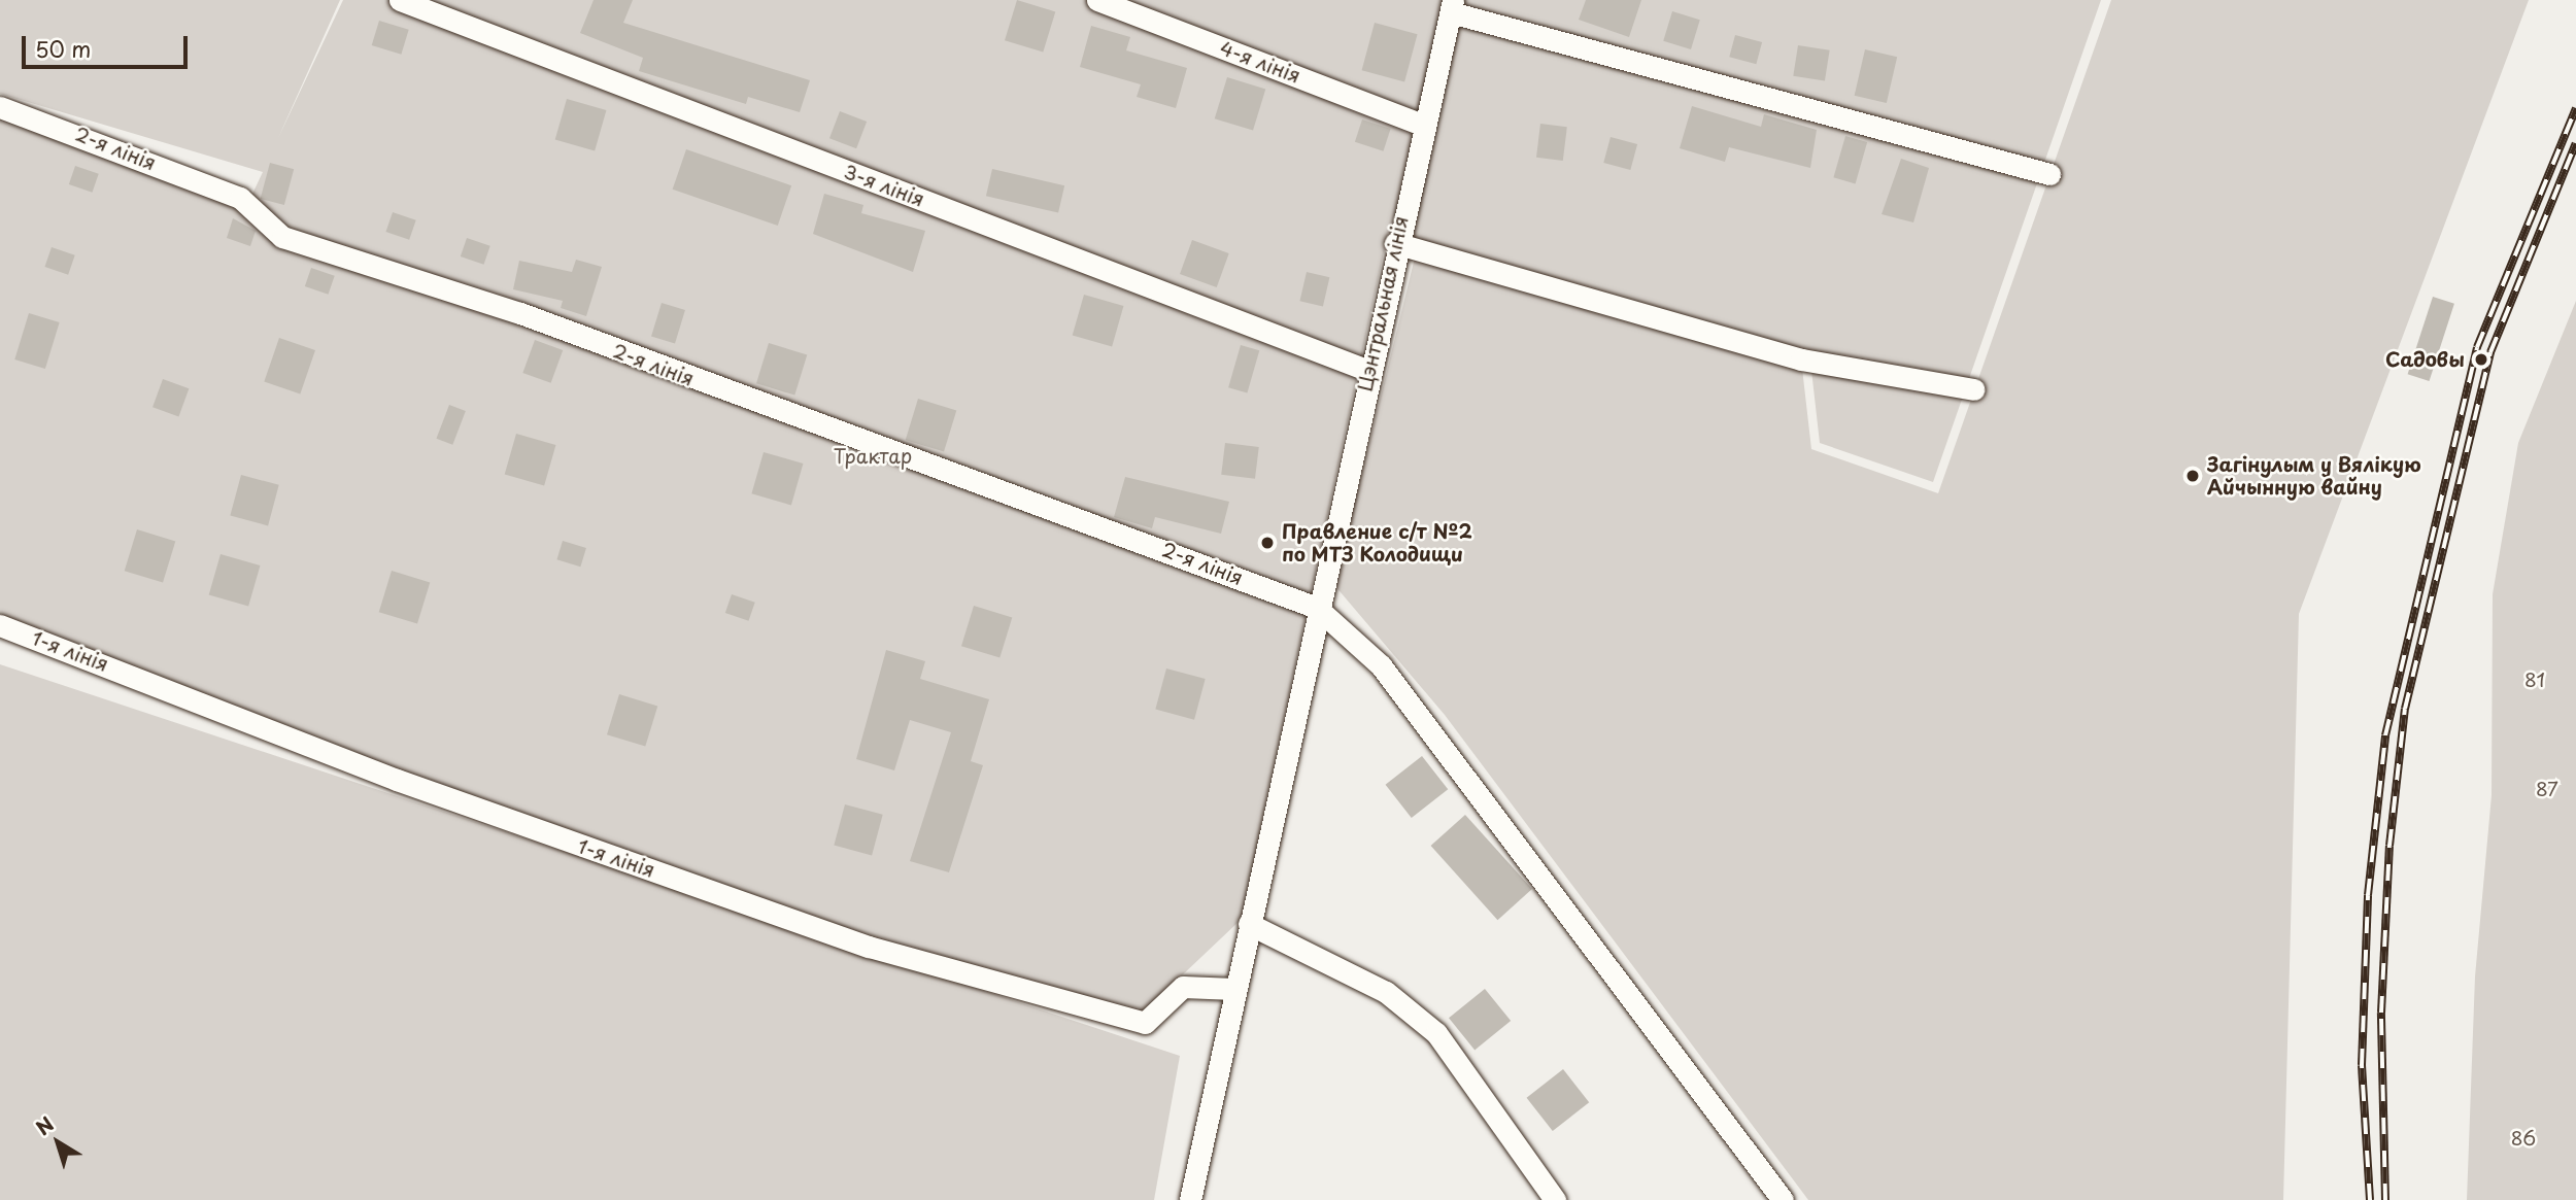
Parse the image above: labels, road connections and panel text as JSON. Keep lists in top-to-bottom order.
{
  "streets": {
    "street": [
      "4-я лінія",
      "2-я лінія",
      "3-я лінія",
      "Цэнтральная лінія",
      "1-я лінія"
    ]
  },
  "crossings": [
    ["4-я лінія", "Цэнтральная лінія"],
    ["2-я лінія", "Цэнтральная лінія"],
    ["3-я лінія", "Цэнтральная лінія"],
    ["Цэнтральная лінія", "1-я лінія"]
  ],
  "parks": [
    "Трактар",
    "81",
    "87",
    "86"
  ],
  "places": ["Садовы", "Загінулым у Вялікую Айчынную вайну", "Правление с/т №2 по МТЗ Колодищи"],
  "scale_bar": "50 m",
  "north": "top left"
}
